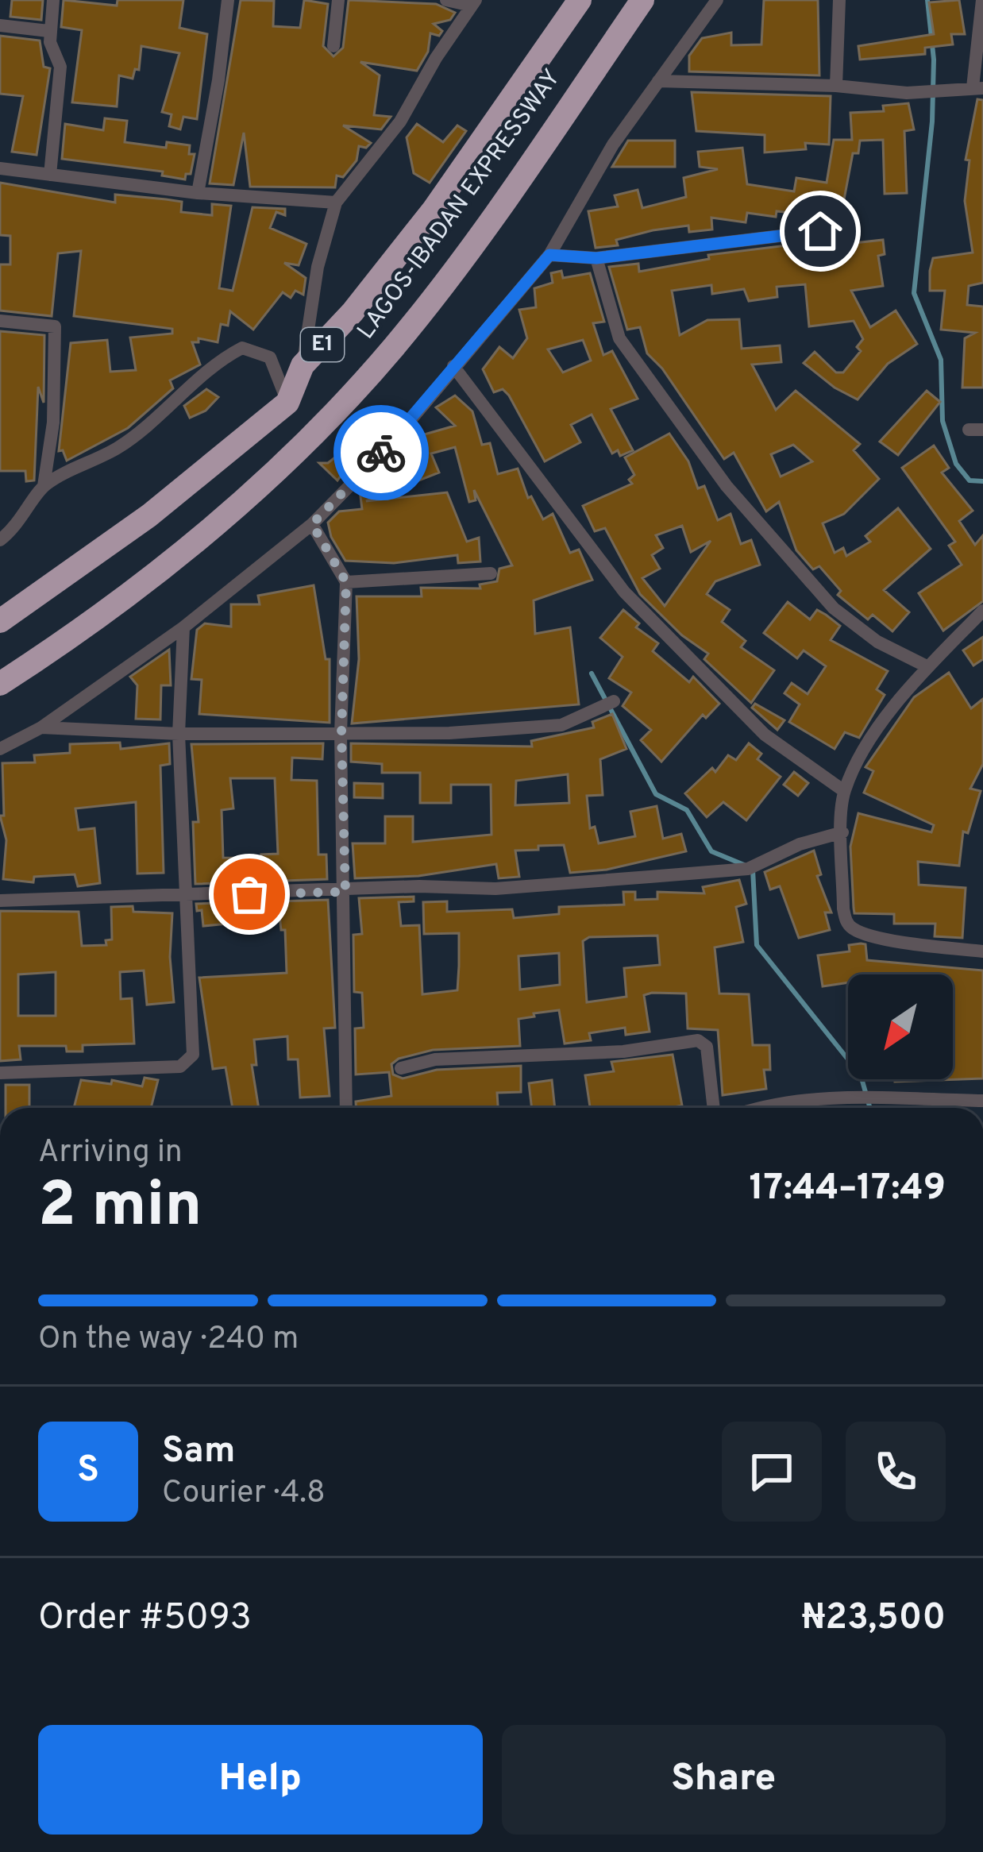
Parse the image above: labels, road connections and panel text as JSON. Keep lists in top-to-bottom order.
{
  "streets": {
    "highway": ["LAGOS-IBADAN EXPRESSWAY", "E1"]
  },
  "north": "bottom left",
  "page": {
    "heading": ["2 min", "Arriving in", "17:44–17:49"],
    "panel": [
      "Sam",
      "Courier · 4.8",
      "Order #5093",
      "₦23,500"
    ],
    "bar": "On the way · 240 m",
    "round": "S",
    "buttons": ["Help", "Share"]
  }
}
